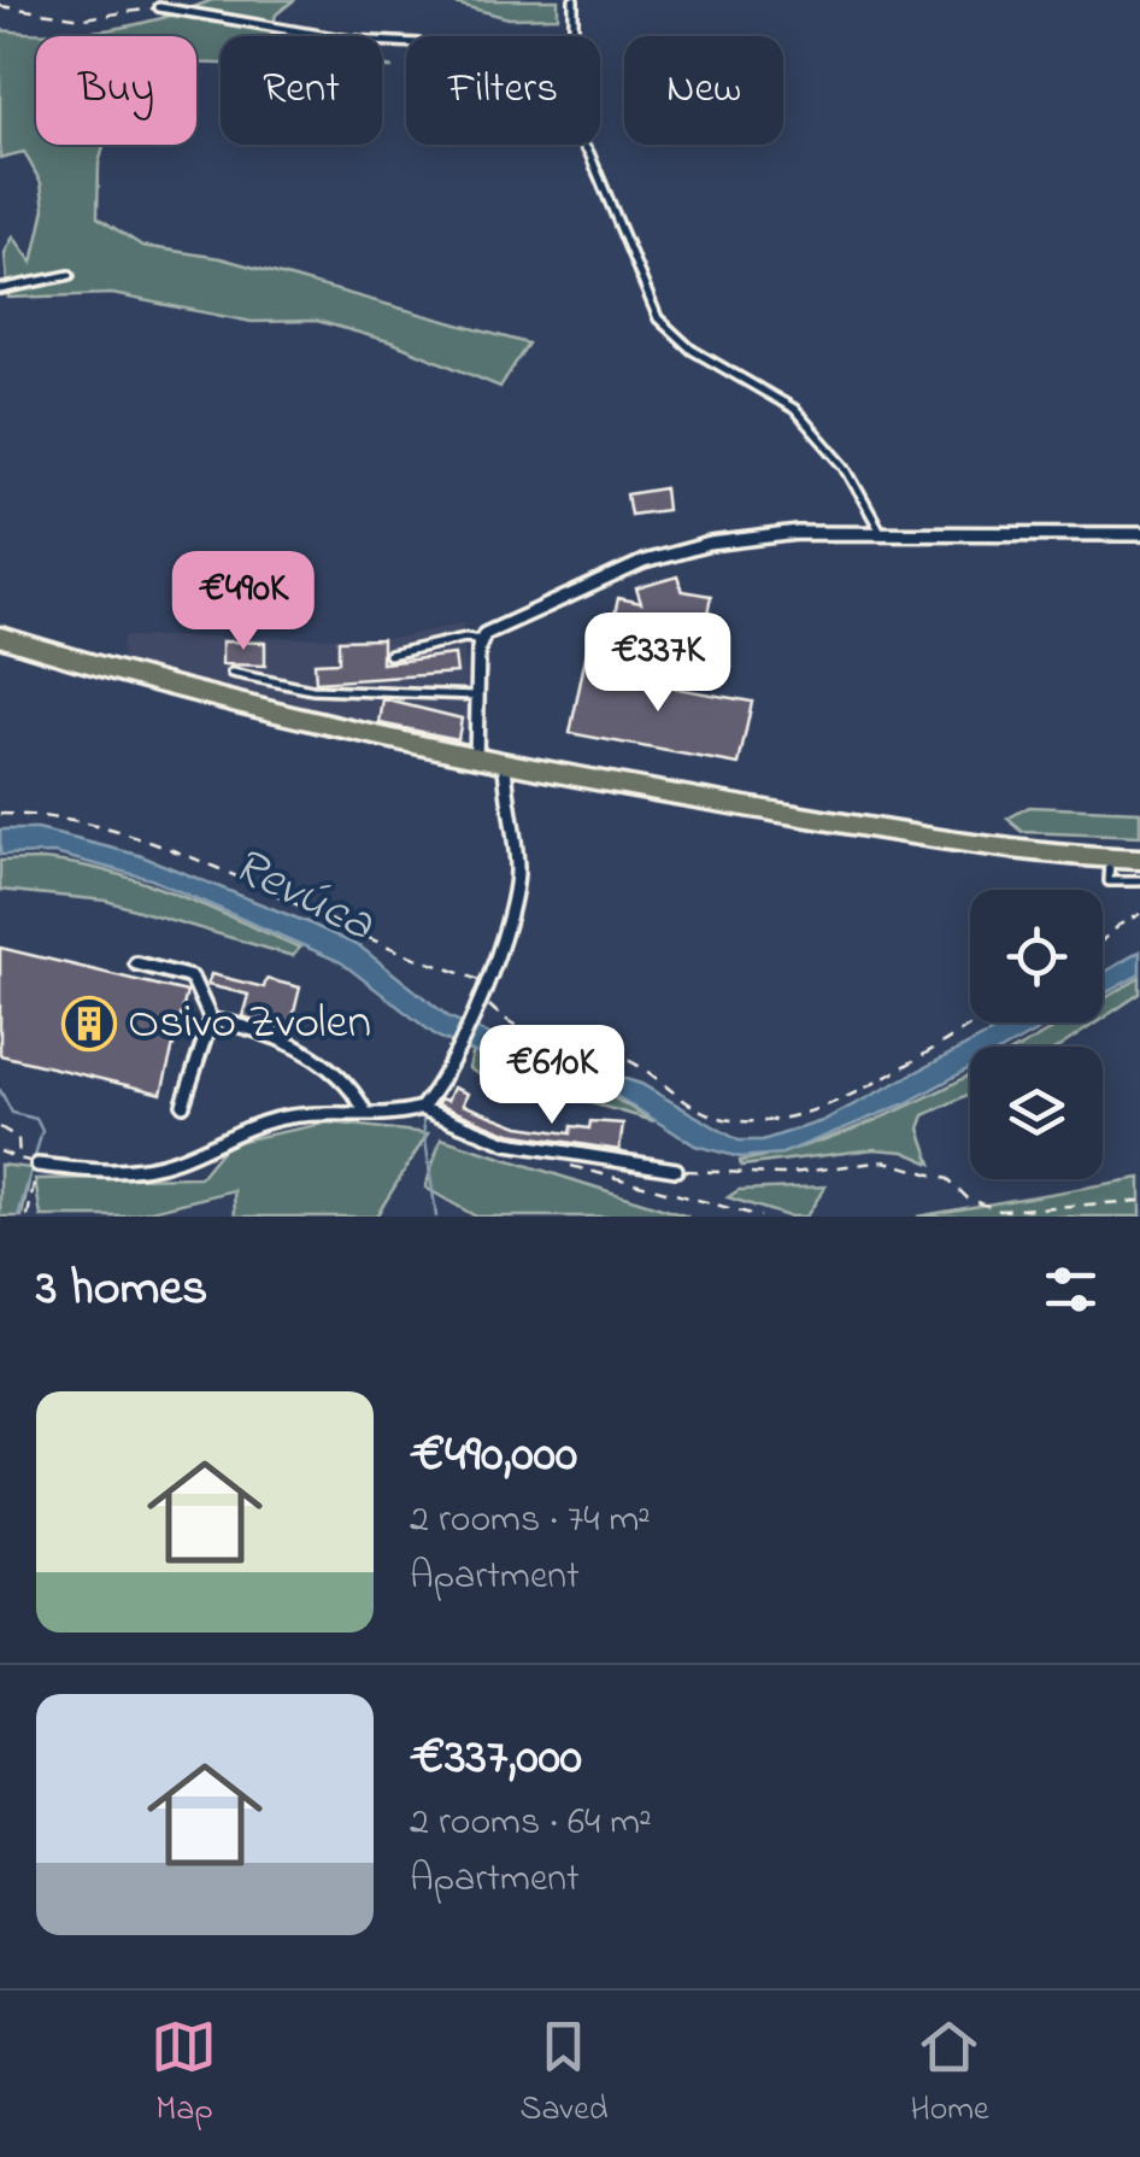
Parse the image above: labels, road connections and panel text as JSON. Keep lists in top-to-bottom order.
{
  "water": ["Revúca"],
  "places": {
    "building": ["Osivo Zvolen"]
  },
  "page": {
    "chip": [
      "Buy",
      "Rent",
      "Filters",
      "New"
    ],
    "price": ["€490K", "€337K", "€610K"],
    "heading": "3 homes",
    "list": [
      {
        "name": "€490,000",
        "note": "2 rooms · 74 m² · Apartment"
      },
      {
        "name": "€337,000",
        "note": "2 rooms · 64 m² · Apartment"
      }
    ],
    "tabs": ["Map", "Saved", "Home"]
  }
}
